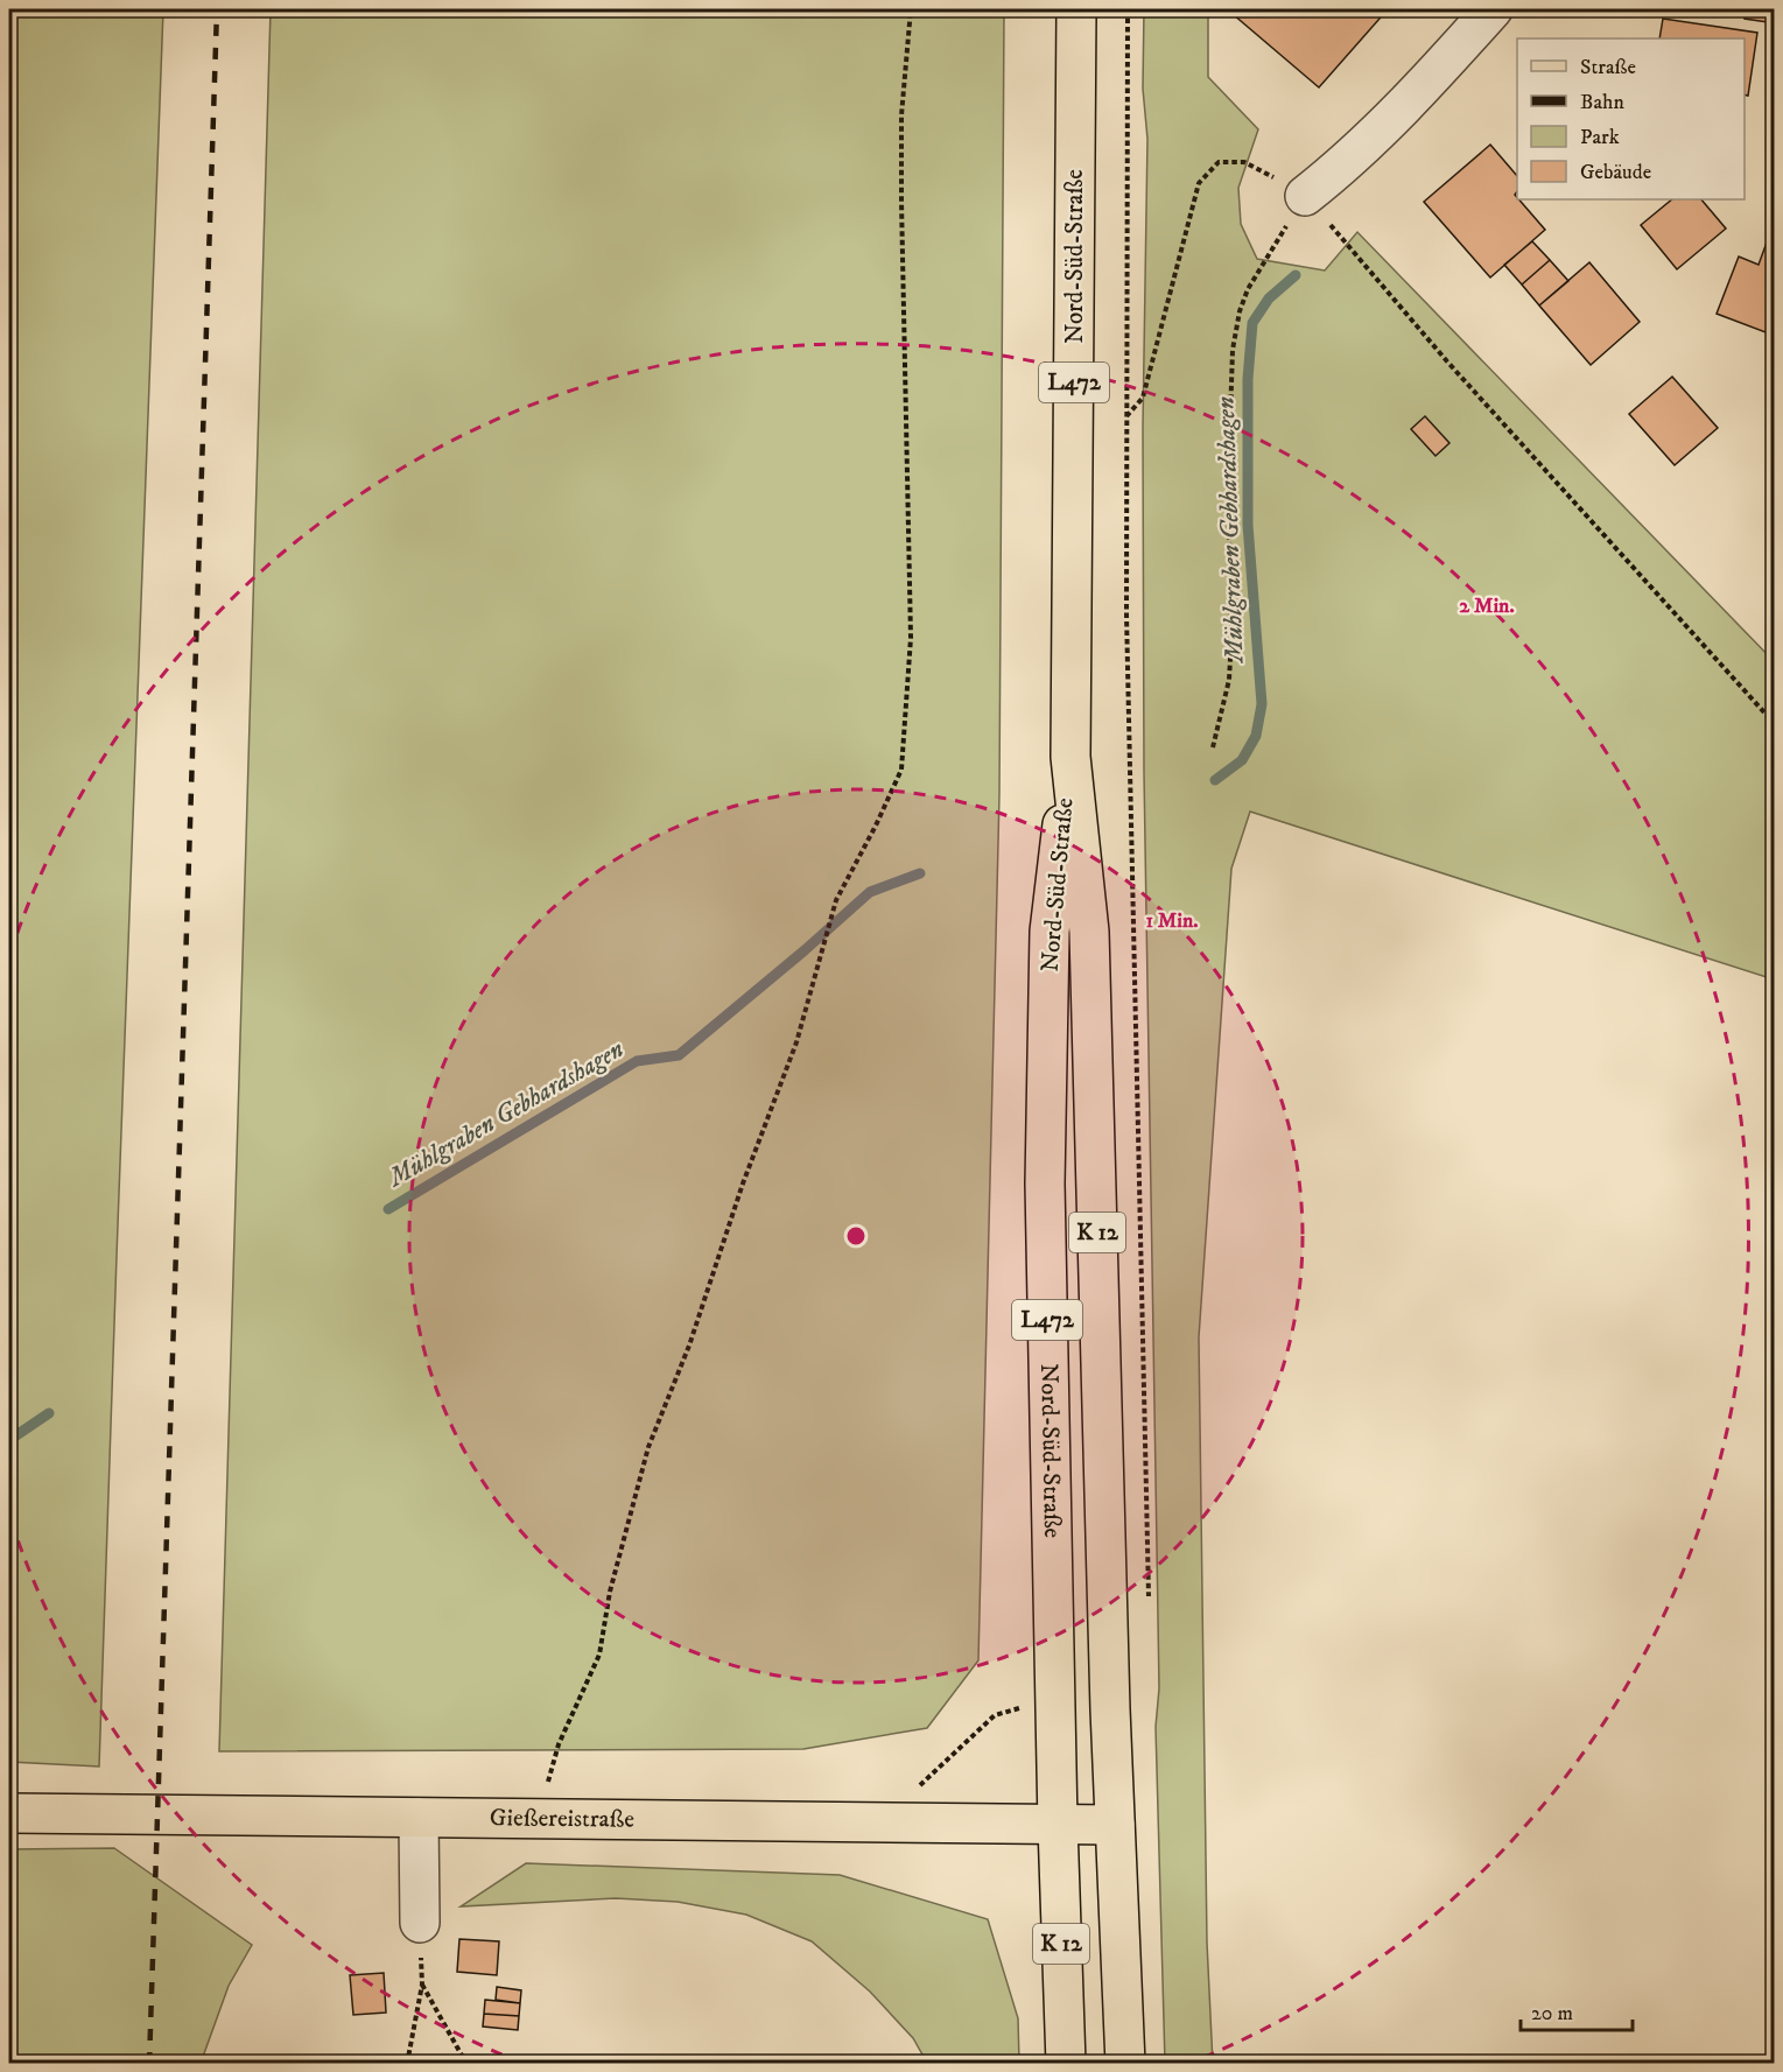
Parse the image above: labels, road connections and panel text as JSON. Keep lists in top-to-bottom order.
{
  "streets": {
    "main road": [
      "Nord-Süd-Straße",
      "L472",
      "K 12",
      "Gießereistraße"
    ]
  },
  "crossings": [
    ["Nord-Süd-Straße", "Gießereistraße"]
  ],
  "water": ["Mühlgraben Gebhardshagen"],
  "legend": [
    "Straße",
    "Bahn",
    "Park",
    "Gebäude"
  ],
  "scale_bar": "20 m",
  "rings": ["2 Min.", "1 Min."]
}
